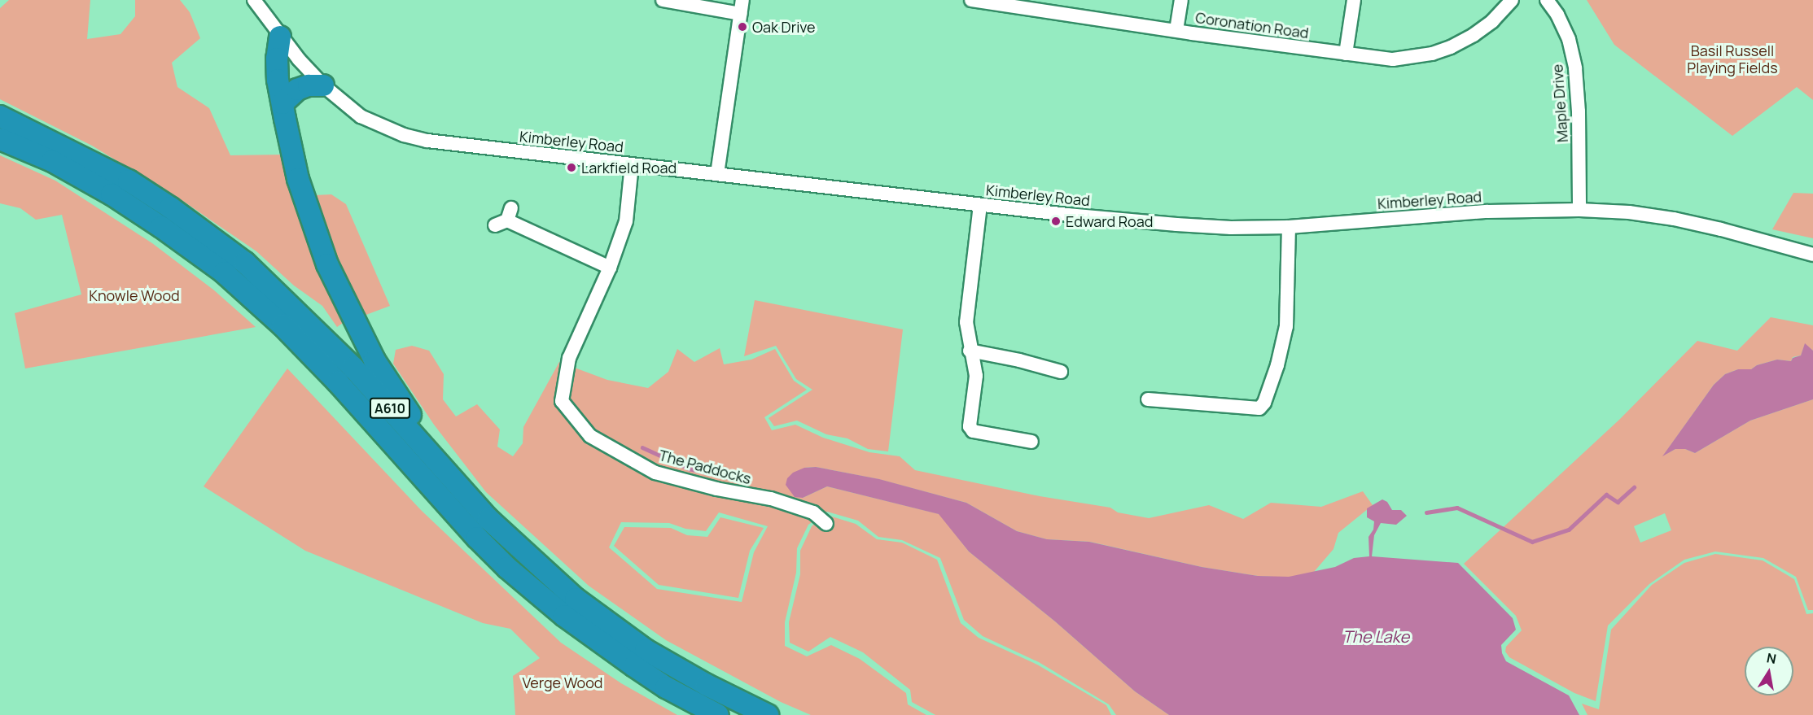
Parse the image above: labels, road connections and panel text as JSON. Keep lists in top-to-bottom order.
{
  "streets": {
    "highway": ["A610"],
    "street": [
      "Coronation Road",
      "Maple Drive",
      "Kimberley Road",
      "The Paddocks"
    ]
  },
  "crossings": [
    ["Maple Drive", "Kimberley Road"],
    ["Kimberley Road", "The Paddocks"]
  ],
  "water": ["The Lake"],
  "parks": ["Basil Russell Playing Fields", "Knowle Wood", "Verge Wood"],
  "places": ["Oak Drive", "Larkfield Road", "Edward Road"],
  "north": "top"
}
